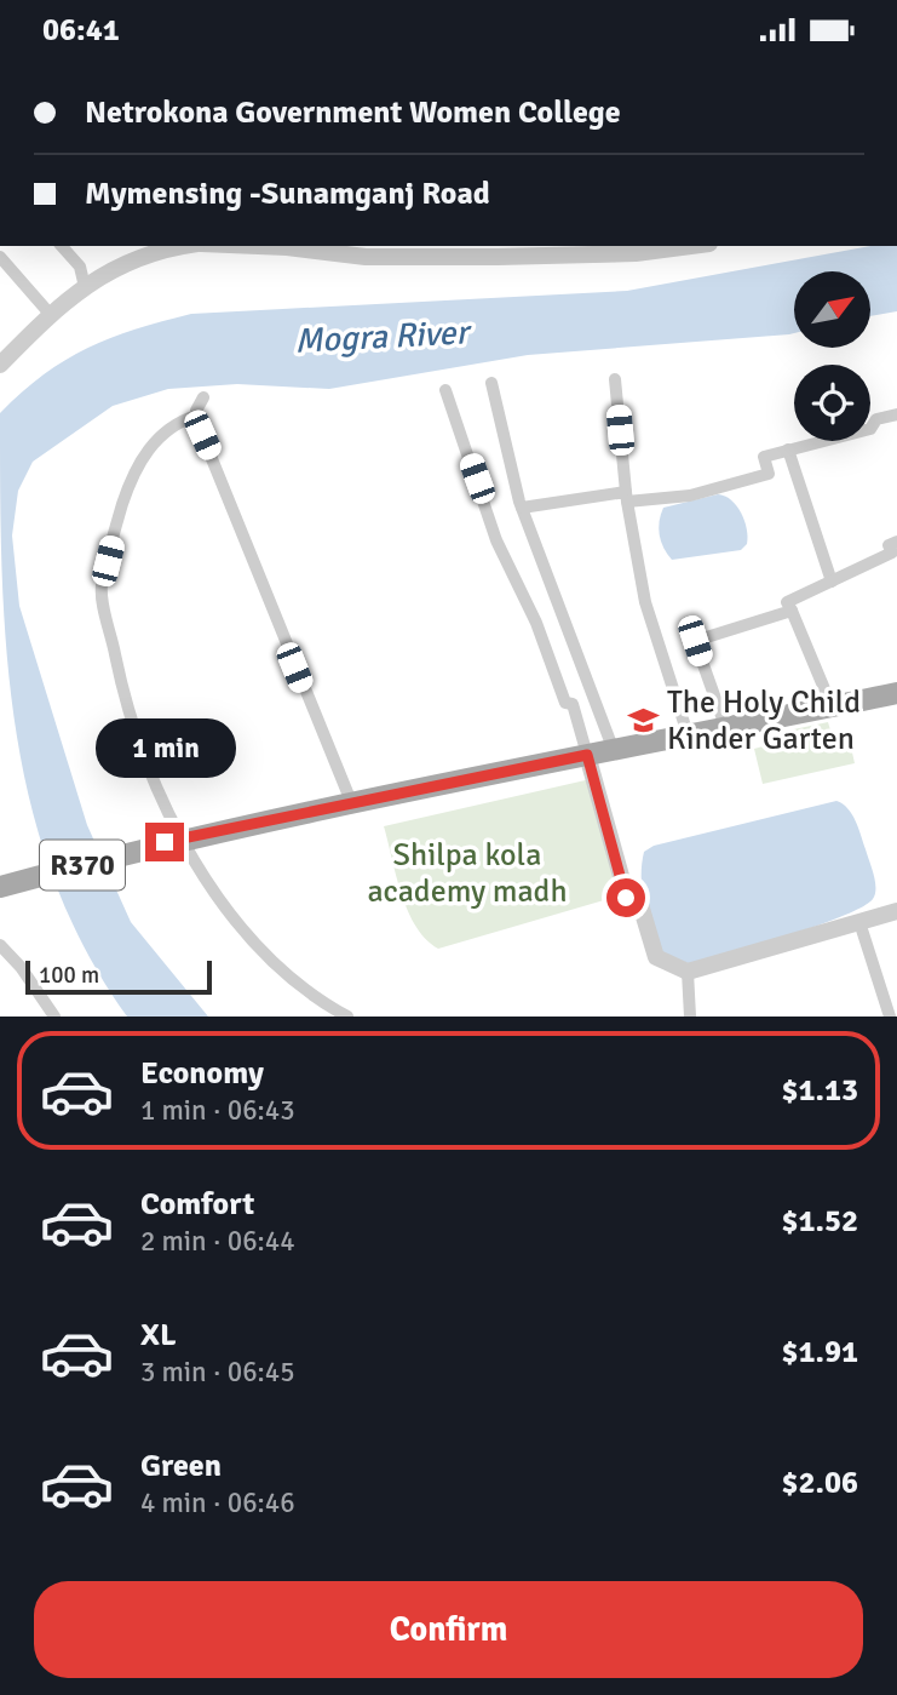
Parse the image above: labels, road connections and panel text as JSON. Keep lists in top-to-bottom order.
{
  "streets": {
    "main road": ["R370"]
  },
  "water": ["Mogra River"],
  "parks": ["Shilpa kola academy madh"],
  "places": {
    "school or university": ["The Holy Child Kinder Garten"]
  },
  "scale_bar": "100 m",
  "north": "top right",
  "page": {
    "status": "06:41",
    "banner": ["Netrokona Government Women College", "Mymensing -Sunamganj Road"],
    "bubble": "1 min",
    "scale": "100 m",
    "list": [
      {
        "name": "Economy",
        "note": "1 min · 06:43",
        "value": "$1.13"
      },
      {
        "name": "Comfort",
        "note": "2 min · 06:44",
        "value": "$1.52"
      },
      {
        "name": "XL",
        "note": "3 min · 06:45",
        "value": "$1.91"
      },
      {
        "name": "Green",
        "note": "4 min · 06:46",
        "value": "$2.06"
      }
    ],
    "buttons": "Confirm"
  }
}
